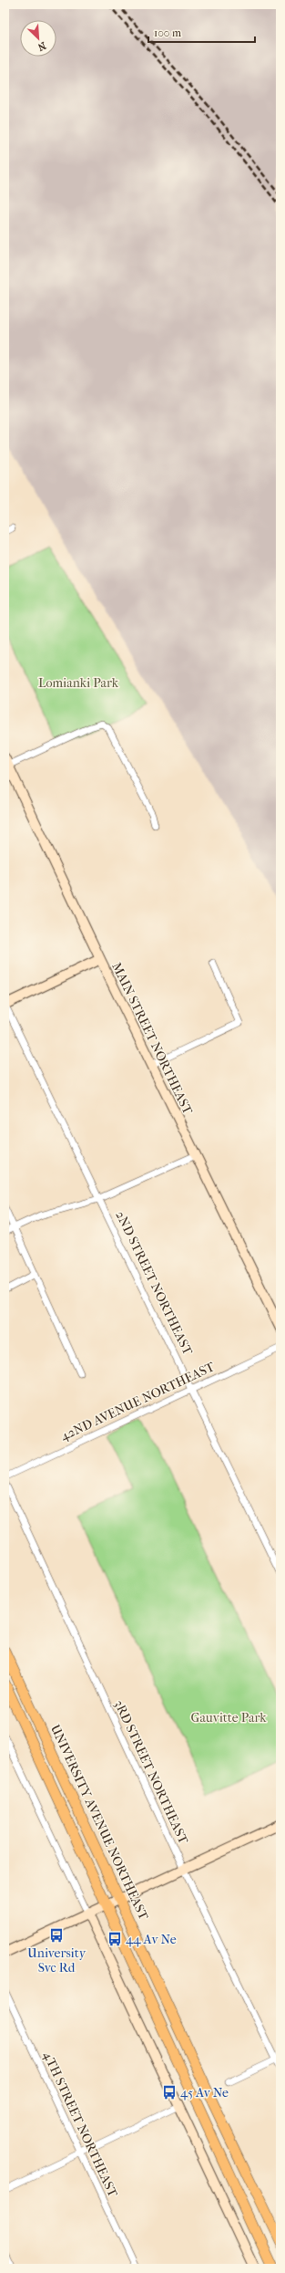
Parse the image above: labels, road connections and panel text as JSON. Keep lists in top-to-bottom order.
{
  "streets": {
    "main road": ["UNIVERSITY AVENUE NORTHEAST"],
    "street": [
      "MAIN STREET NORTHEAST",
      "2ND STREET NORTHEAST",
      "42ND AVENUE NORTHEAST",
      "3RD STREET NORTHEAST",
      "4TH STREET NORTHEAST"
    ]
  },
  "crossings": [
    ["2ND STREET NORTHEAST", "42ND AVENUE NORTHEAST"]
  ],
  "parks": ["Lomianki Park", "Gauvitte Park"],
  "places": {
    "bus stop": ["University Svc Rd", "44 Av Ne", "45 Av Ne"]
  },
  "scale_bar": "100 m",
  "north": "bottom right"
}
